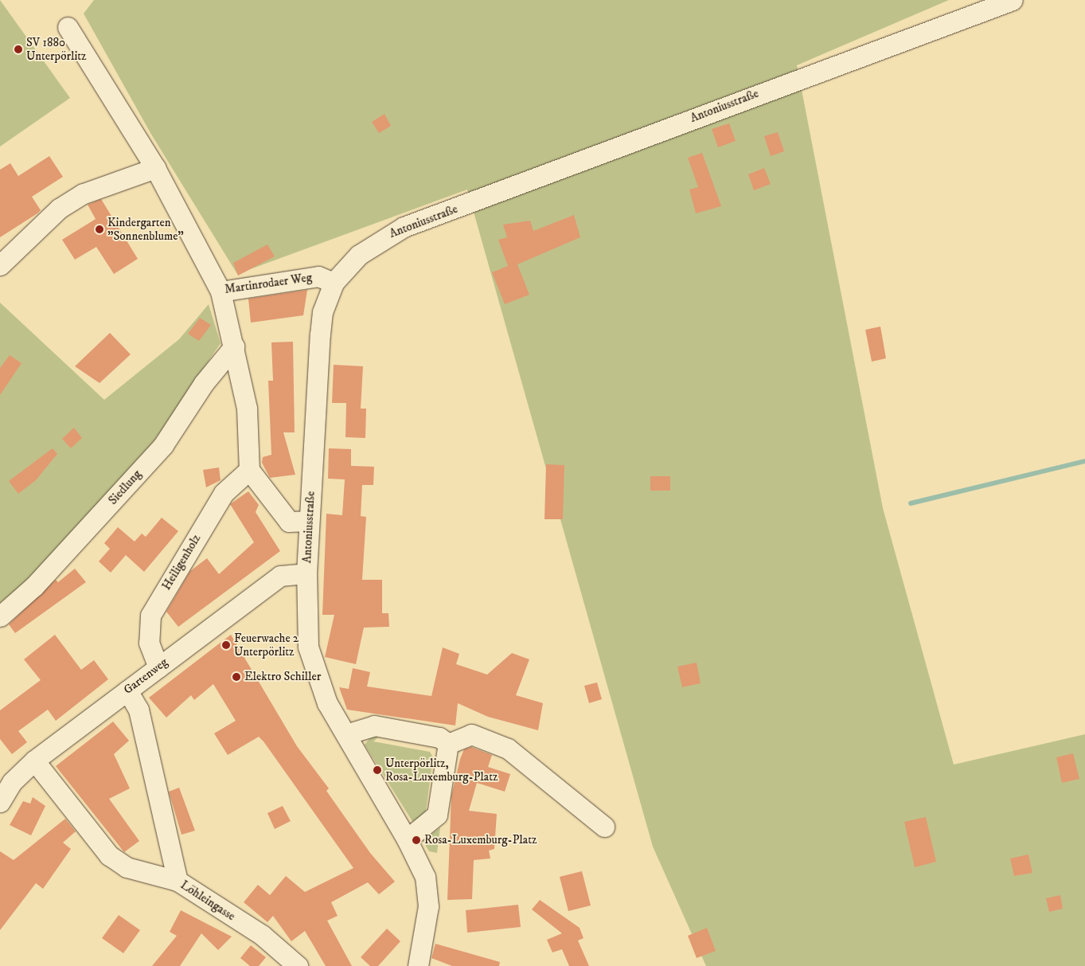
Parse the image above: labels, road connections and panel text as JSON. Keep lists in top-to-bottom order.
{
  "streets": {
    "street": [
      "Antoniusstraße",
      "Martinrodaer Weg",
      "Siedlung",
      "Heiligenholz",
      "Gartenweg",
      "Löhleingasse"
    ]
  },
  "crossings": [
    ["Antoniusstraße", "Martinrodaer Weg"],
    ["Antoniusstraße", "Gartenweg"],
    ["Heiligenholz", "Gartenweg"],
    ["Gartenweg", "Löhleingasse"]
  ],
  "places": [
    "SV 1880 Unterpörlitz",
    "Kindergarten \"Sonnenblume\"",
    "Feuerwache 2 Unterpörlitz",
    "Elektro Schiller",
    "Unterpörlitz, Rosa-Luxemburg-Platz",
    "Rosa-Luxemburg-Platz"
  ]
}
